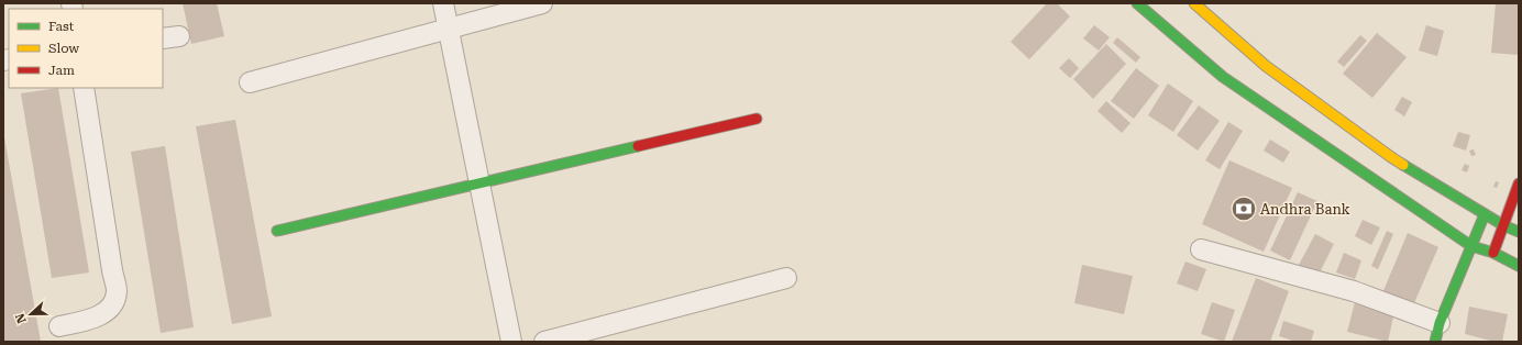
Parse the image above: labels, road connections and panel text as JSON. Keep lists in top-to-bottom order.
{
  "places": {
    "bank": ["Andhra Bank"]
  },
  "legend": ["Fast", "Slow", "Jam"],
  "north": "left"
}
